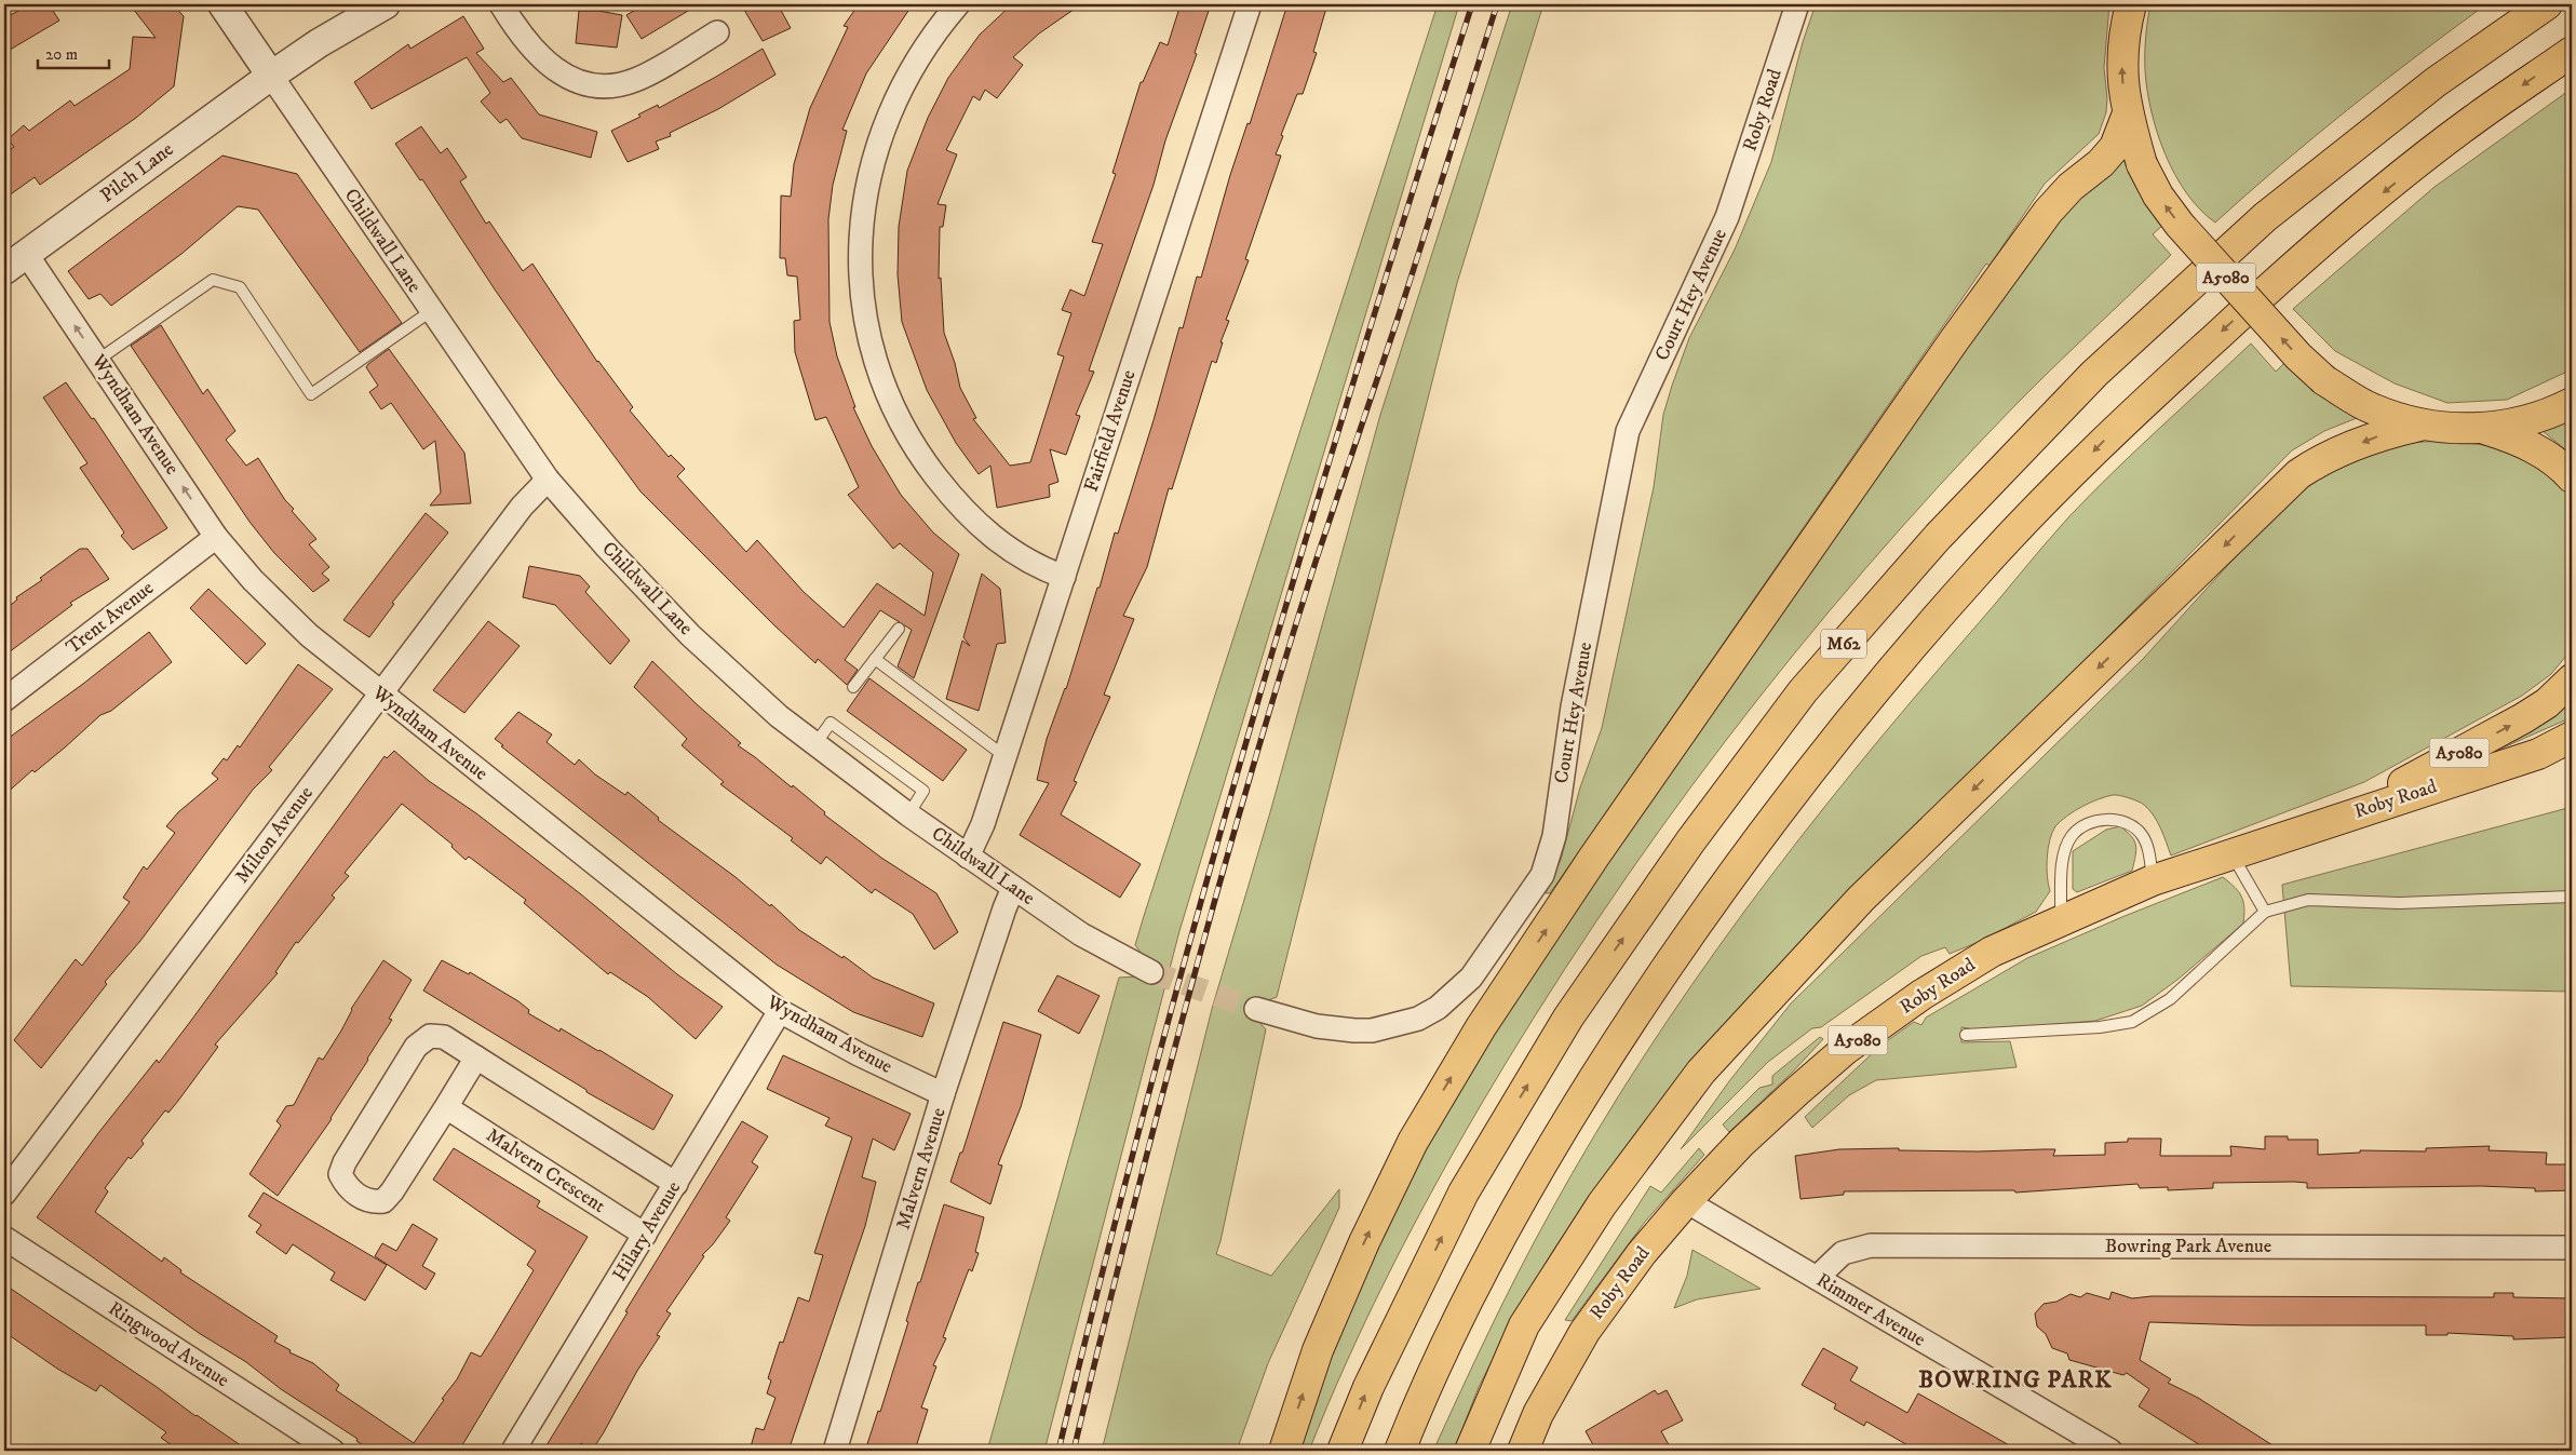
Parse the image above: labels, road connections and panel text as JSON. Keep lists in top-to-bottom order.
{
  "streets": {
    "main road": ["Roby Road", "A5080", "M62"],
    "street": [
      "Pilch Lane",
      "Childwall Lane",
      "Court Hey Avenue",
      "Wyndham Avenue",
      "Fairfield Avenue",
      "Trent Avenue",
      "Milton Avenue",
      "Malvern Avenue",
      "Malvern Crescent",
      "Hilary Avenue",
      "Bowring Park Avenue",
      "Rimmer Avenue",
      "Ringwood Avenue"
    ]
  },
  "crossings": [
    ["Roby Road", "Court Hey Avenue"],
    ["Roby Road", "Rimmer Avenue"],
    ["Pilch Lane", "Childwall Lane"],
    ["Pilch Lane", "Wyndham Avenue"],
    ["Childwall Lane", "Fairfield Avenue"],
    ["Childwall Lane", "Milton Avenue"],
    ["Childwall Lane", "Malvern Avenue"],
    ["Wyndham Avenue", "Trent Avenue"],
    ["Wyndham Avenue", "Milton Avenue"],
    ["Wyndham Avenue", "Malvern Avenue"],
    ["Wyndham Avenue", "Hilary Avenue"],
    ["Malvern Crescent", "Hilary Avenue"],
    ["Bowring Park Avenue", "Rimmer Avenue"]
  ],
  "districts": ["BOWRING PARK"],
  "scale_bar": "20 m"
}
